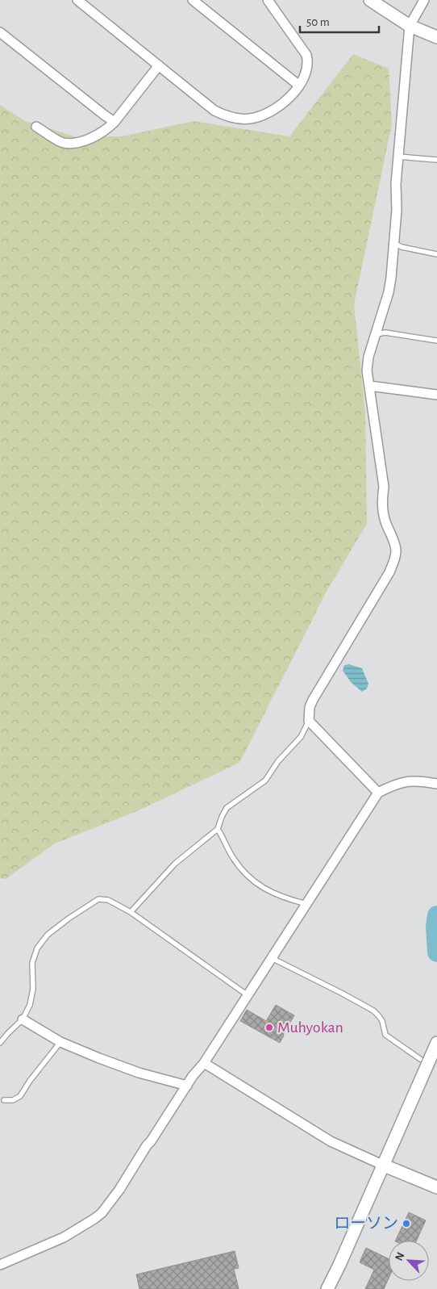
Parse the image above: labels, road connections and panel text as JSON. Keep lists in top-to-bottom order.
{
  "places": ["Muhyokan", "ローソン"],
  "scale_bar": "50 m",
  "north": "top left"
}
